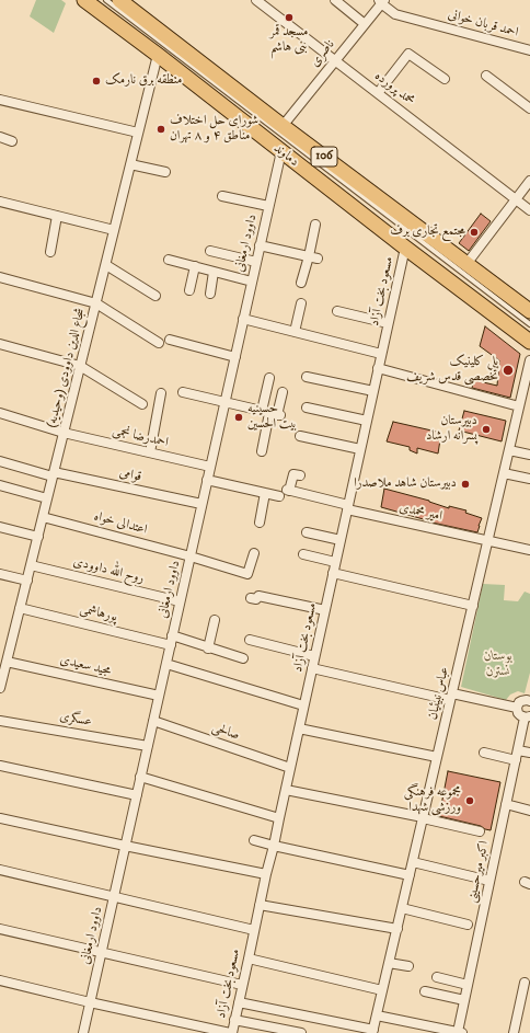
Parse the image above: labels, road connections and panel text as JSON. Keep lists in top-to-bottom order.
{
  "streets": {
    "main road": ["دماوند", "106"],
    "street": [
      "احمد قربان خوانی",
      "ناصری",
      "محمد پرورده",
      "داوود ارمغانی",
      "مسعود بخت آزاد",
      "شجاع الدین داوودی (وحیدیه)",
      "احمدرضا نجمی",
      "قوامی",
      "امیر محمدی",
      "اعتدالی خواه",
      "روح الله داوودی",
      "پورهاشمی",
      "مجید سعیدی",
      "عباس نبیئیان",
      "عسگری",
      "صالحی",
      "اکبر میرحسینی"
    ]
  },
  "crossings": [
    ["احمد قربان خوانی", "ناصری"],
    ["ناصری", "محمد پرورده"],
    ["ناصری", "دماوند"],
    ["دماوند", "داوود ارمغانی"],
    ["دماوند", "مسعود بخت آزاد"],
    ["دماوند", "شجاع الدین داوودی (وحیدیه)"],
    ["داوود ارمغانی", "احمدرضا نجمی"],
    ["داوود ارمغانی", "قوامی"],
    ["داوود ارمغانی", "اعتدالی خواه"],
    ["داوود ارمغانی", "روح الله داوودی"],
    ["داوود ارمغانی", "پورهاشمی"],
    ["داوود ارمغانی", "مجید سعیدی"],
    ["داوود ارمغانی", "عسگری"],
    ["داوود ارمغانی", "صالحی"],
    ["مسعود بخت آزاد", "امیر محمدی"],
    ["مسعود بخت آزاد", "صالحی"],
    ["شجاع الدین داوودی (وحیدیه)", "احمدرضا نجمی"],
    ["شجاع الدین داوودی (وحیدیه)", "قوامی"],
    ["شجاع الدین داوودی (وحیدیه)", "اعتدالی خواه"],
    ["شجاع الدین داوودی (وحیدیه)", "روح الله داوودی"],
    ["شجاع الدین داوودی (وحیدیه)", "پورهاشمی"],
    ["شجاع الدین داوودی (وحیدیه)", "مجید سعیدی"],
    ["امیر محمدی", "عباس نبیئیان"]
  ],
  "parks": ["بوستان نسترن"],
  "places": [
    "مسجد قمر بنی هاشم",
    "منطقه برق نارمک",
    "شورای حل اختلاف مناطق ۴ و ۸ تهران",
    "مجتمع تجاری برف",
    "پلی کلینیک تخصصی قدس شریف",
    "حسینیه بیت الحسین",
    "دبیرستان پسرانه ارشاد",
    "دبیرستان شاهد ملاصدرا",
    "مجموعه فرهنگی ورزشی شهدا"
  ]
}
